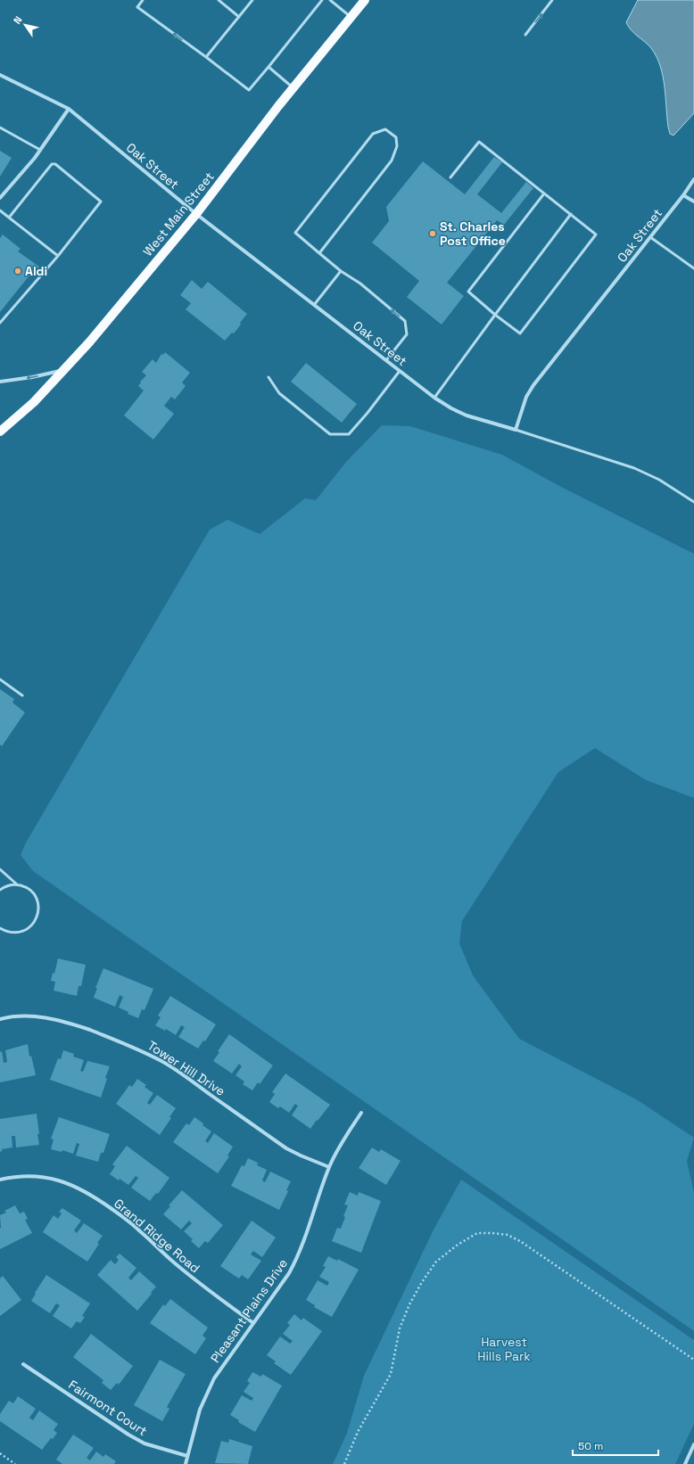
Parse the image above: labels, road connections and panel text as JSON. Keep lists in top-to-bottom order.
{
  "streets": {
    "main road": ["West Main Street"],
    "street": [
      "Oak Street",
      "Tower Hill Drive",
      "Grand Ridge Road",
      "Pleasant Plains Drive",
      "Fairmont Court"
    ]
  },
  "crossings": [
    ["Oak Street", "West Main Street"],
    ["Tower Hill Drive", "Pleasant Plains Drive"],
    ["Grand Ridge Road", "Pleasant Plains Drive"],
    ["Pleasant Plains Drive", "Fairmont Court"]
  ],
  "parks": ["Harvest Hills Park"],
  "places": ["St. Charles Post Office", "Aldi"],
  "scale_bar": "50 m",
  "north": "top left"
}
